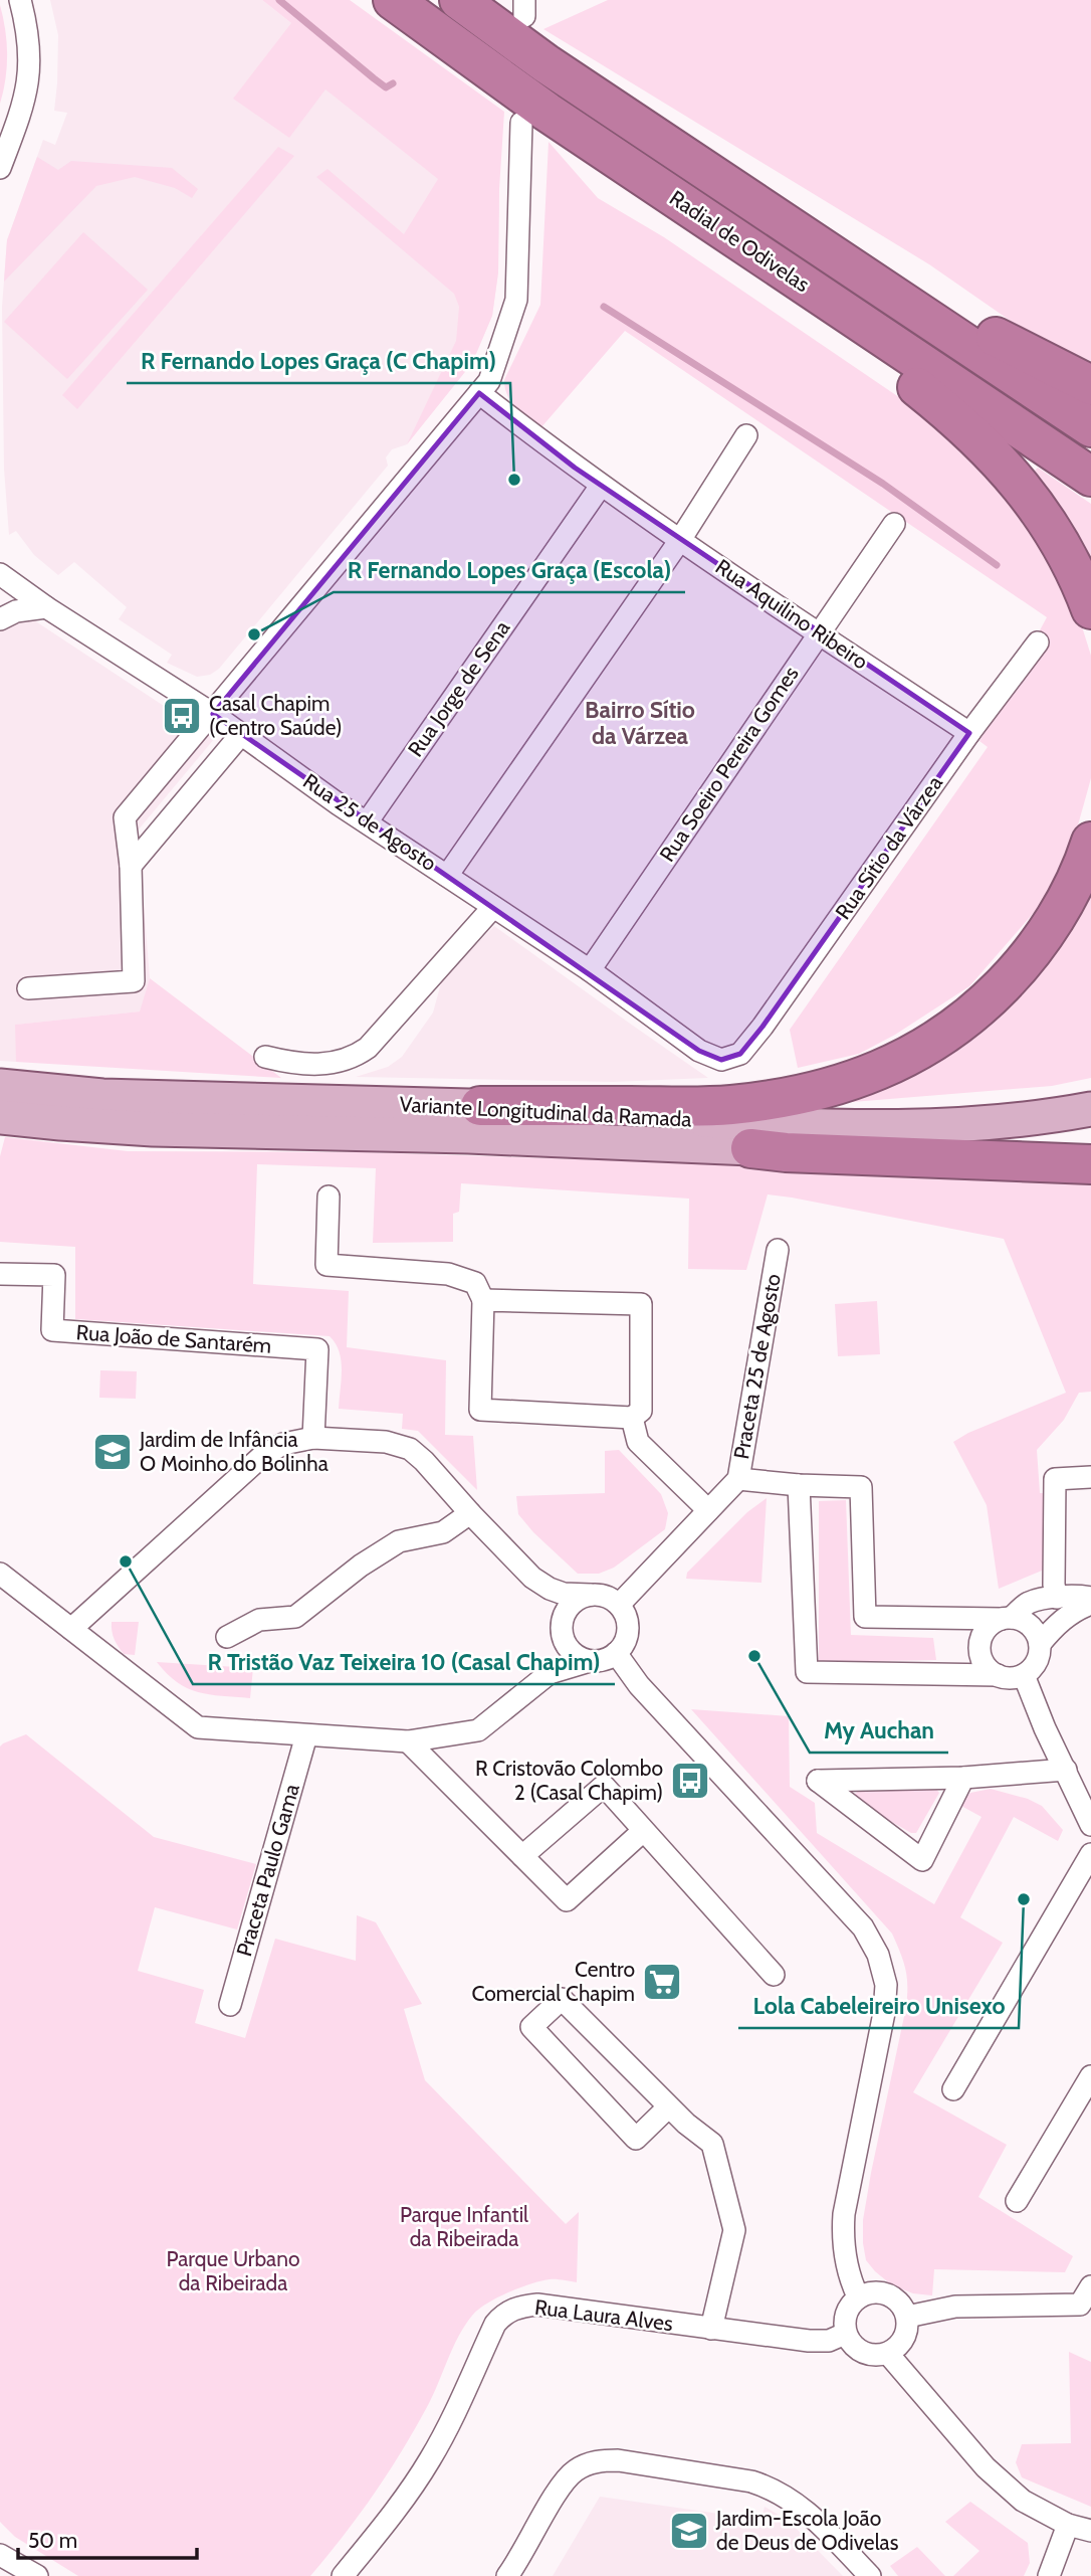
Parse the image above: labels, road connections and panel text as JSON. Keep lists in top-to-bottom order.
{
  "streets": {
    "highway": ["Radial de Odivelas"],
    "main road": ["Variante Longitudinal da Ramada"],
    "street": [
      "Rua Aquilino Ribeiro",
      "Rua Jorge de Sena",
      "Rua Soeiro Pereira Gomes",
      "Rua 25 de Agosto",
      "Rua Sítio da Várzea",
      "Rua João de Santarém",
      "Praceta 25 de Agosto",
      "Praceta Paulo Gama",
      "Rua Laura Alves"
    ]
  },
  "crossings": [
    ["Rua Aquilino Ribeiro", "Rua Jorge de Sena"],
    ["Rua Aquilino Ribeiro", "Rua Soeiro Pereira Gomes"],
    ["Rua Aquilino Ribeiro", "Rua Sítio da Várzea"],
    ["Rua Jorge de Sena", "Rua 25 de Agosto"],
    ["Rua Soeiro Pereira Gomes", "Rua 25 de Agosto"],
    ["Rua 25 de Agosto", "Rua Sítio da Várzea"]
  ],
  "districts": ["Bairro Sítio da Várzea"],
  "parks": ["Parque Infantil da Ribeirada", "Parque Urbano da Ribeirada"],
  "places": {
    "other": [
      "R Fernando Lopes Graça (C Chapim)",
      "R Fernando Lopes Graça (Escola)",
      "R Tristão Vaz Teixeira 10 (Casal Chapim)",
      "My Auchan",
      "Lola Cabeleireiro Unisexo"
    ],
    "bus stop": ["Casal Chapim (Centro Saúde)", "R Cristovão Colombo 2 (Casal Chapim)"],
    "school or university": ["Jardim de Infância O Moinho do Bolinha", "Jardim-Escola João de Deus de Odivelas"],
    "supermarket": ["Centro Comercial Chapim"]
  },
  "scale_bar": "50 m"
}
